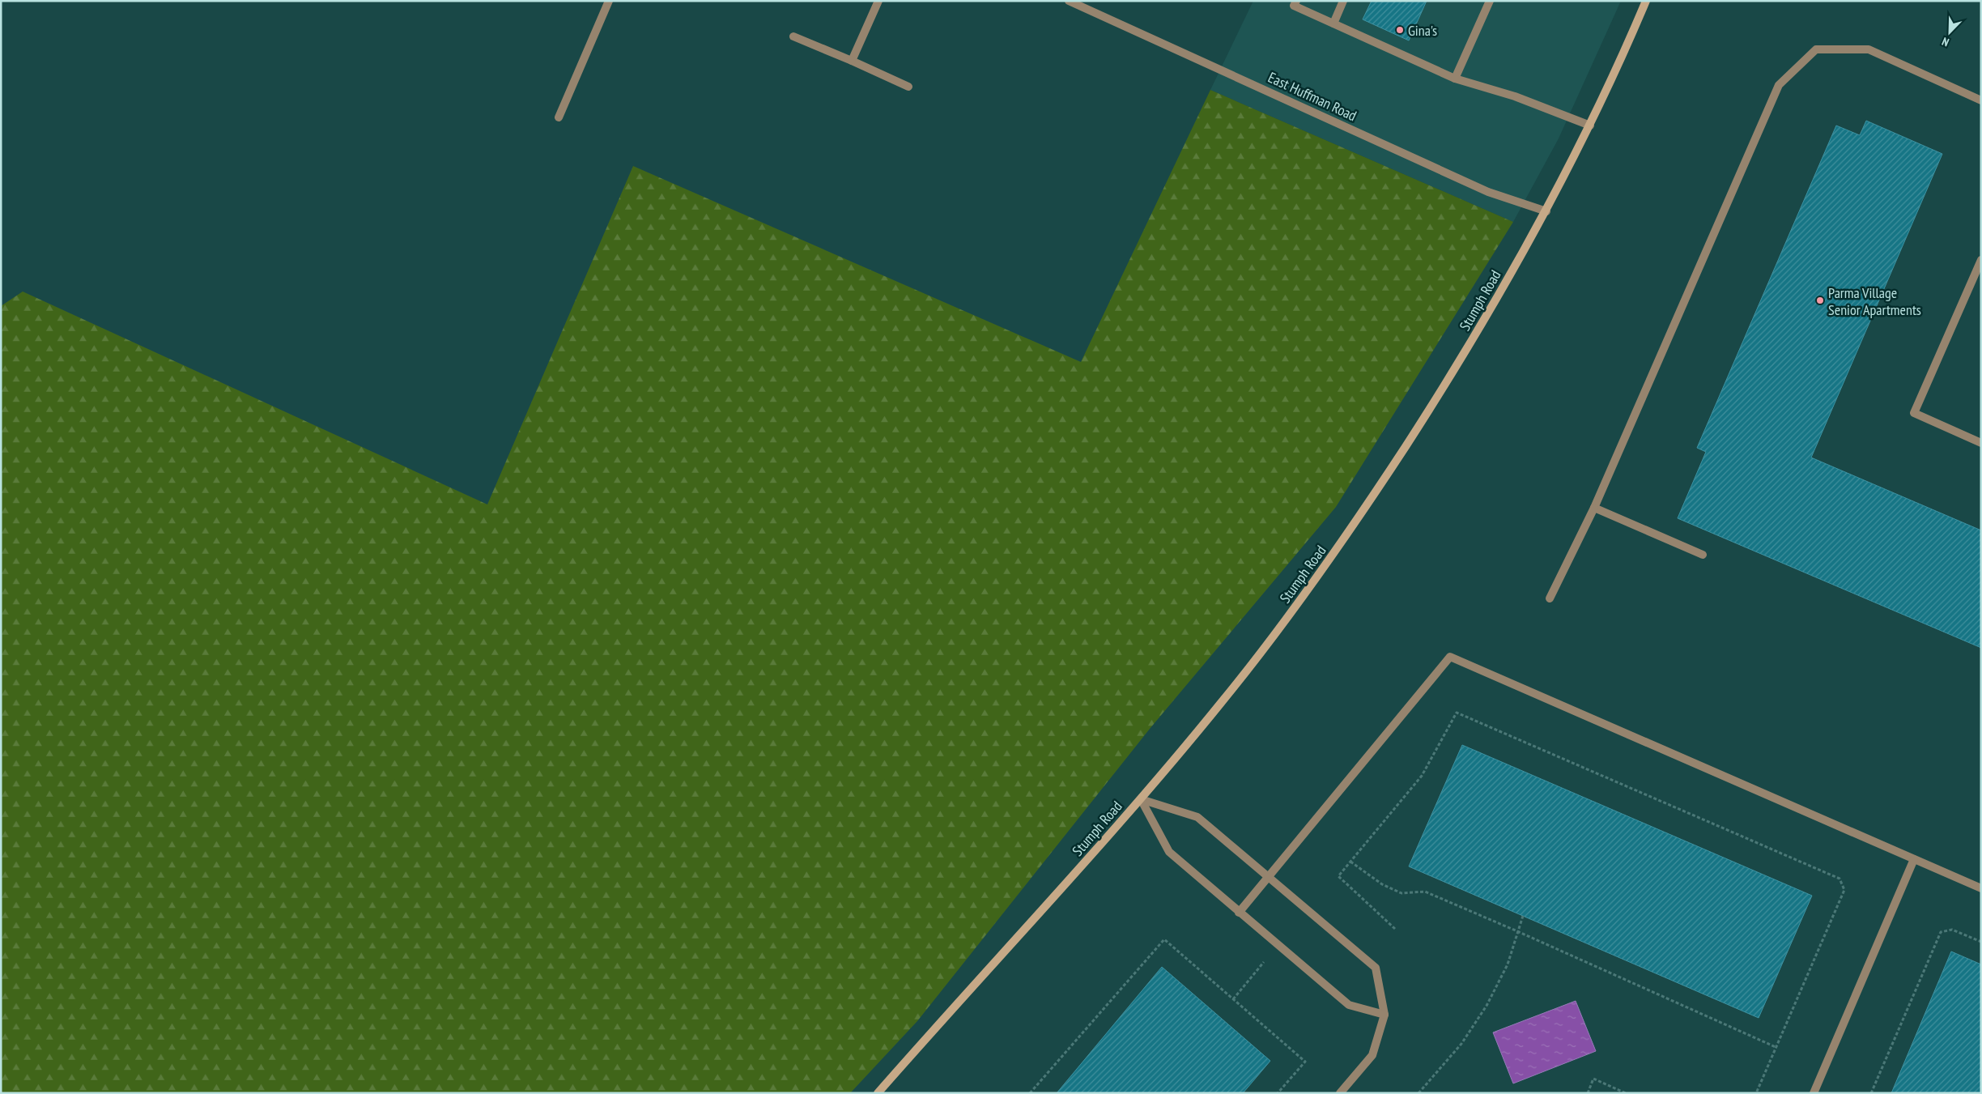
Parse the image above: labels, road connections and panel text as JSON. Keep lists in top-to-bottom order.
{
  "streets": {
    "main road": ["Stumph Road"],
    "street": ["East Huffman Road"]
  },
  "crossings": [
    ["East Huffman Road", "Stumph Road"]
  ],
  "places": ["Gina's", "Parma Village Senior Apartments"],
  "north": "bottom left"
}
